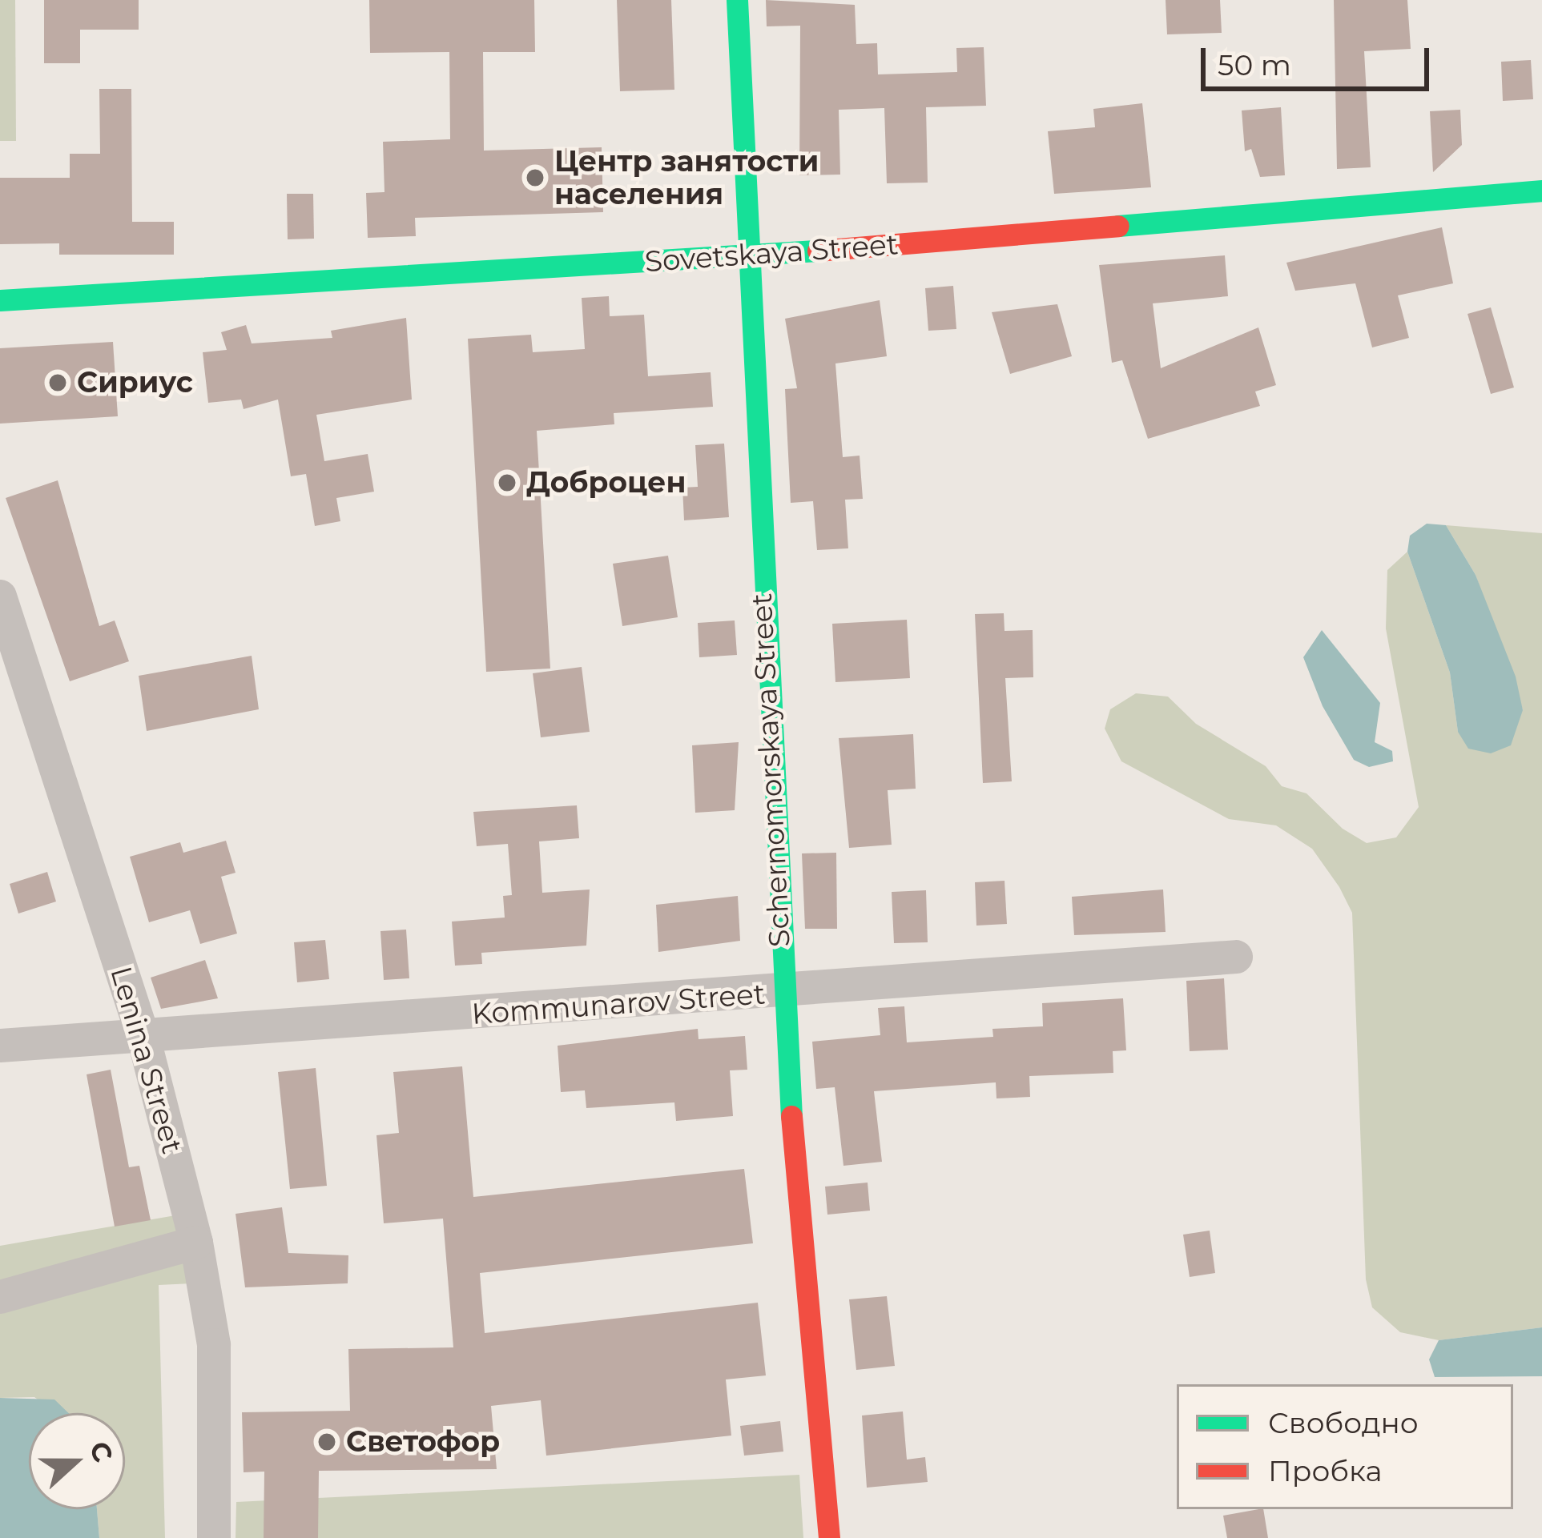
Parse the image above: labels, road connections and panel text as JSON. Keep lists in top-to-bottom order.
{
  "streets": {
    "street": [
      "Sovetskaya Street",
      "Sсhernomorskaya Street",
      "Kommunarov Street",
      "Lenina Street"
    ]
  },
  "crossings": [
    ["Sovetskaya Street", "Sсhernomorskaya Street"],
    ["Sсhernomorskaya Street", "Kommunarov Street"],
    ["Kommunarov Street", "Lenina Street"]
  ],
  "places": [
    "Центр занятости населения",
    "Сириус",
    "Доброцен",
    "Светофор"
  ],
  "legend": ["Свободно", "Пробка"],
  "scale_bar": "50 m",
  "north": "right"
}
